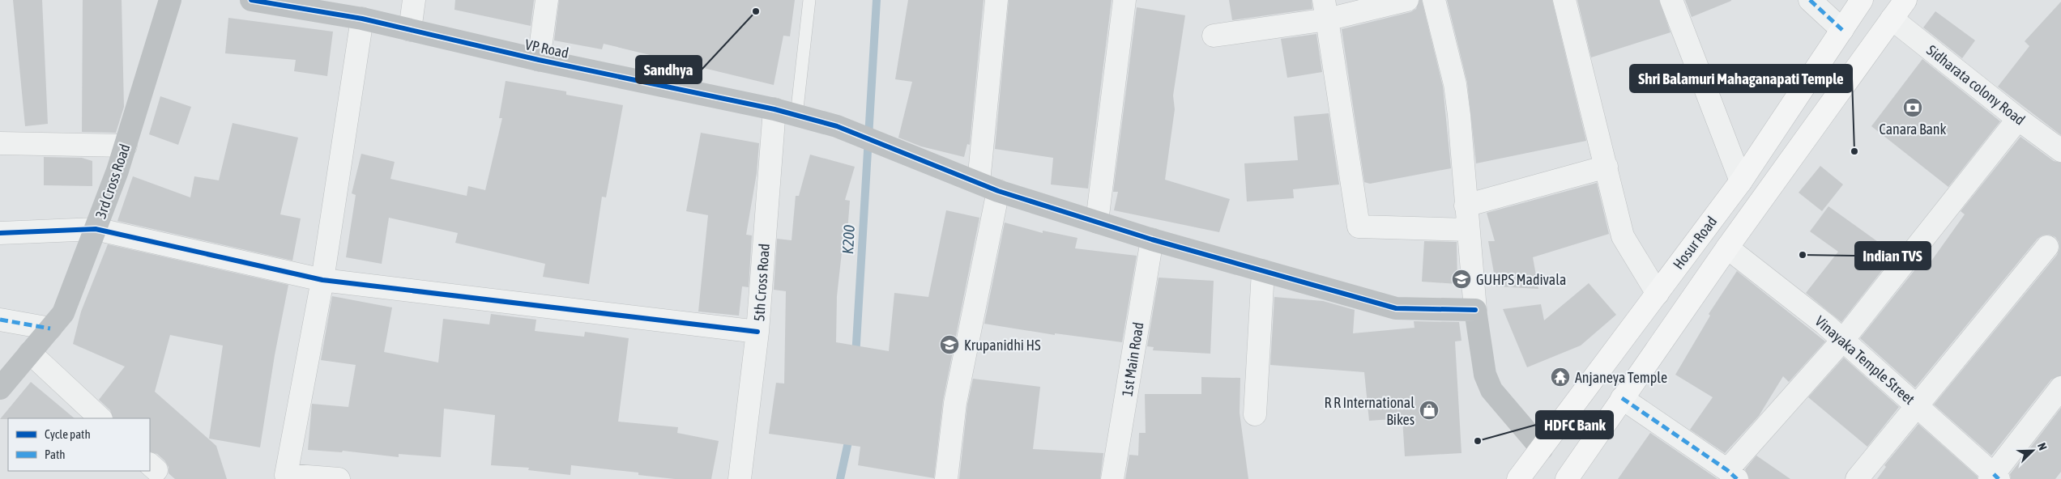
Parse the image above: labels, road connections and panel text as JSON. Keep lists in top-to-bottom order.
{
  "streets": {
    "main road": ["Hosur Road"],
    "street": [
      "VP Road",
      "Sidharata colony Road",
      "3rd Cross Road",
      "5th Cross Road",
      "1st Main Road",
      "Vinayaka Temple Street"
    ]
  },
  "crossings": [
    ["VP Road", "5th Cross Road"],
    ["VP Road", "1st Main Road"],
    ["Sidharata colony Road", "Hosur Road"],
    ["Hosur Road", "Vinayaka Temple Street"]
  ],
  "water": ["K200"],
  "places": {
    "other": [
      "Sandhya",
      "Shri Balamuri Mahaganapati Temple",
      "Indian TVS",
      "HDFC Bank"
    ],
    "bank": ["Canara Bank"],
    "school or university": ["GUHPS Madivala", "Krupanidhi HS"],
    "temple": ["Anjaneya Temple"],
    "shop": ["R R International Bikes"]
  },
  "legend": ["Cycle path", "Path"],
  "north": "top right"
}
